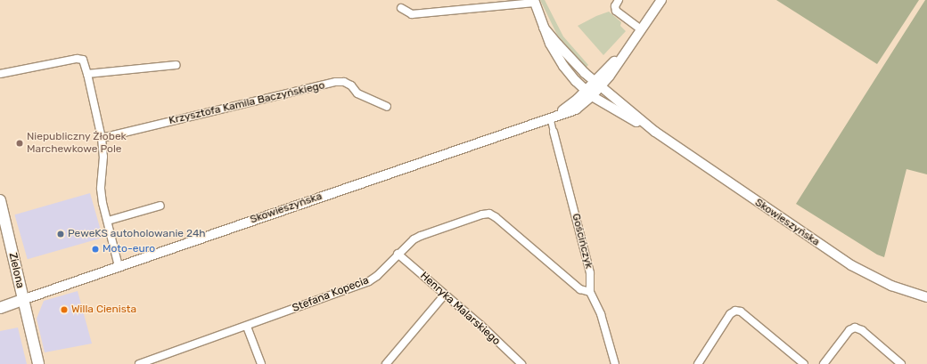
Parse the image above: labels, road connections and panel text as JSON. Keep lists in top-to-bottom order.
{
  "streets": {
    "main road": ["Zielona"],
    "street": [
      "Krzysztofa Kamila Baczyńskiego",
      "Skowieszyńska",
      "Gościńczyk",
      "Stefana Kopecia",
      "Henryka Malarskiego"
    ]
  },
  "crossings": [
    ["Skowieszyńska", "Gościńczyk"],
    ["Skowieszyńska", "Zielona"],
    ["Gościńczyk", "Stefana Kopecia"],
    ["Stefana Kopecia", "Henryka Malarskiego"]
  ],
  "places": [
    "Niepubliczny Żłobek Marchewkowe Pole",
    "PeweKS autoholowanie 24h",
    "Moto-euro",
    "Willa Cienista"
  ]
}
